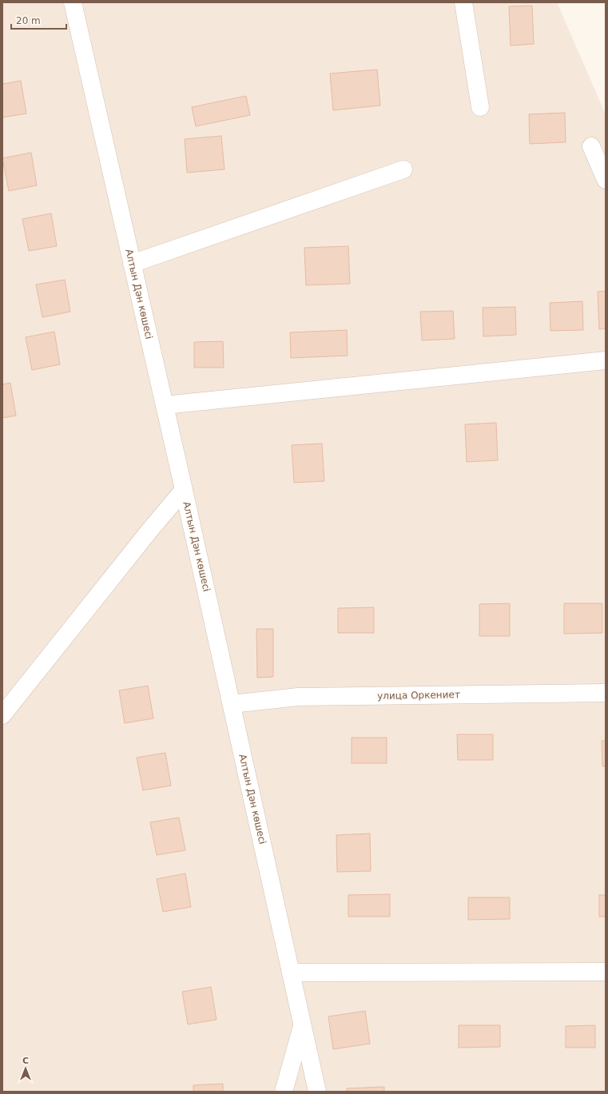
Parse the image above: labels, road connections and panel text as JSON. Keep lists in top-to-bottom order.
{
  "streets": {
    "street": ["Алтын Дән көшесі", "улица Оркениет"]
  },
  "crossings": [
    ["Алтын Дән көшесі", "улица Оркениет"]
  ],
  "scale_bar": "20 m",
  "north": "top"
}
